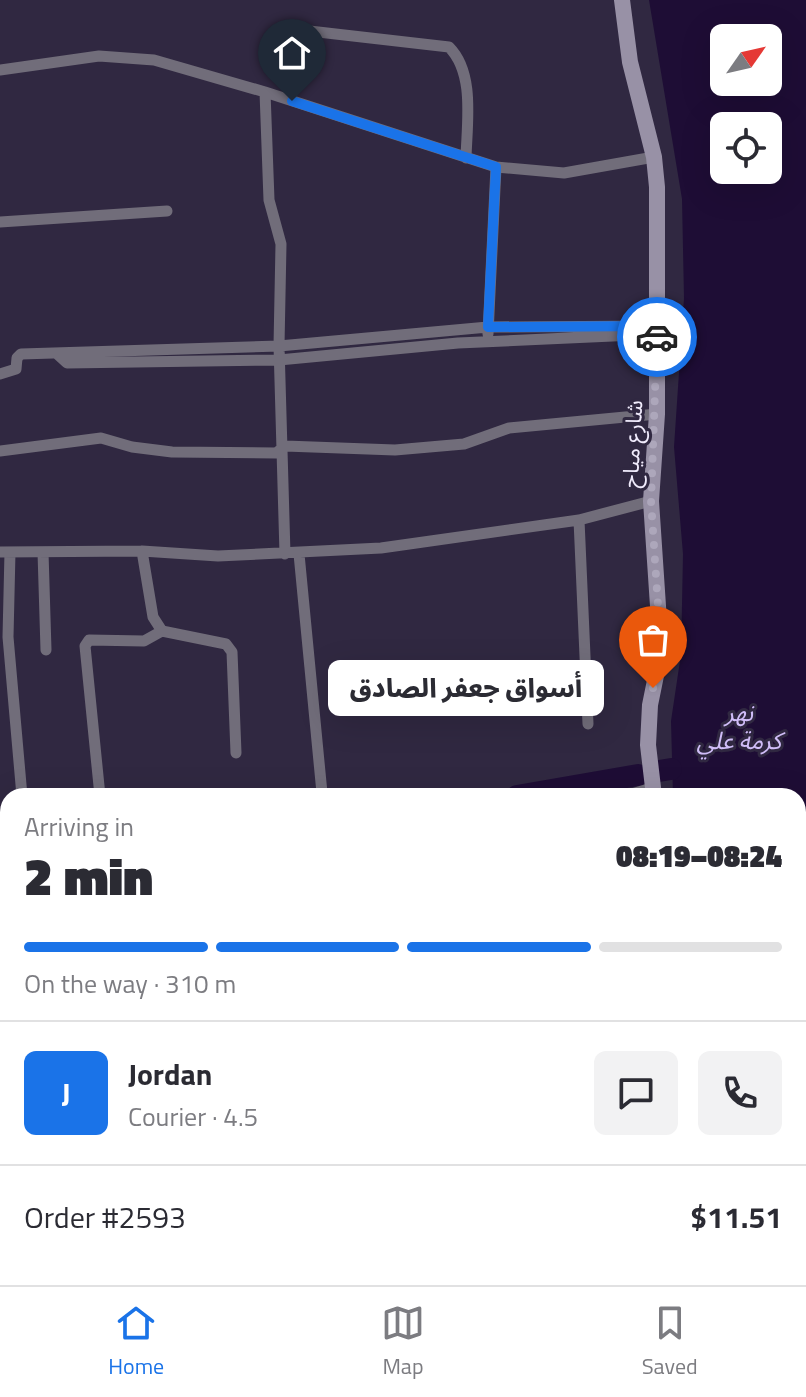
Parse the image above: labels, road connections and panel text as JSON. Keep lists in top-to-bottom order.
{
  "streets": {
    "street": ["شارع مياح"]
  },
  "water": ["نهر كرمة علي"],
  "places": ["أسواق جعفر الصادق"],
  "north": "top right",
  "page": {
    "bubble": "أسواق جعفر الصادق",
    "heading": ["2 min", "Arriving in", "08:19–08:24"],
    "panel": [
      "Jordan",
      "Courier · 4.5",
      "Order #2593",
      "$11.51"
    ],
    "bar": "On the way · 310 m",
    "round": "J",
    "tabs": ["Home", "Map", "Saved"]
  }
}
